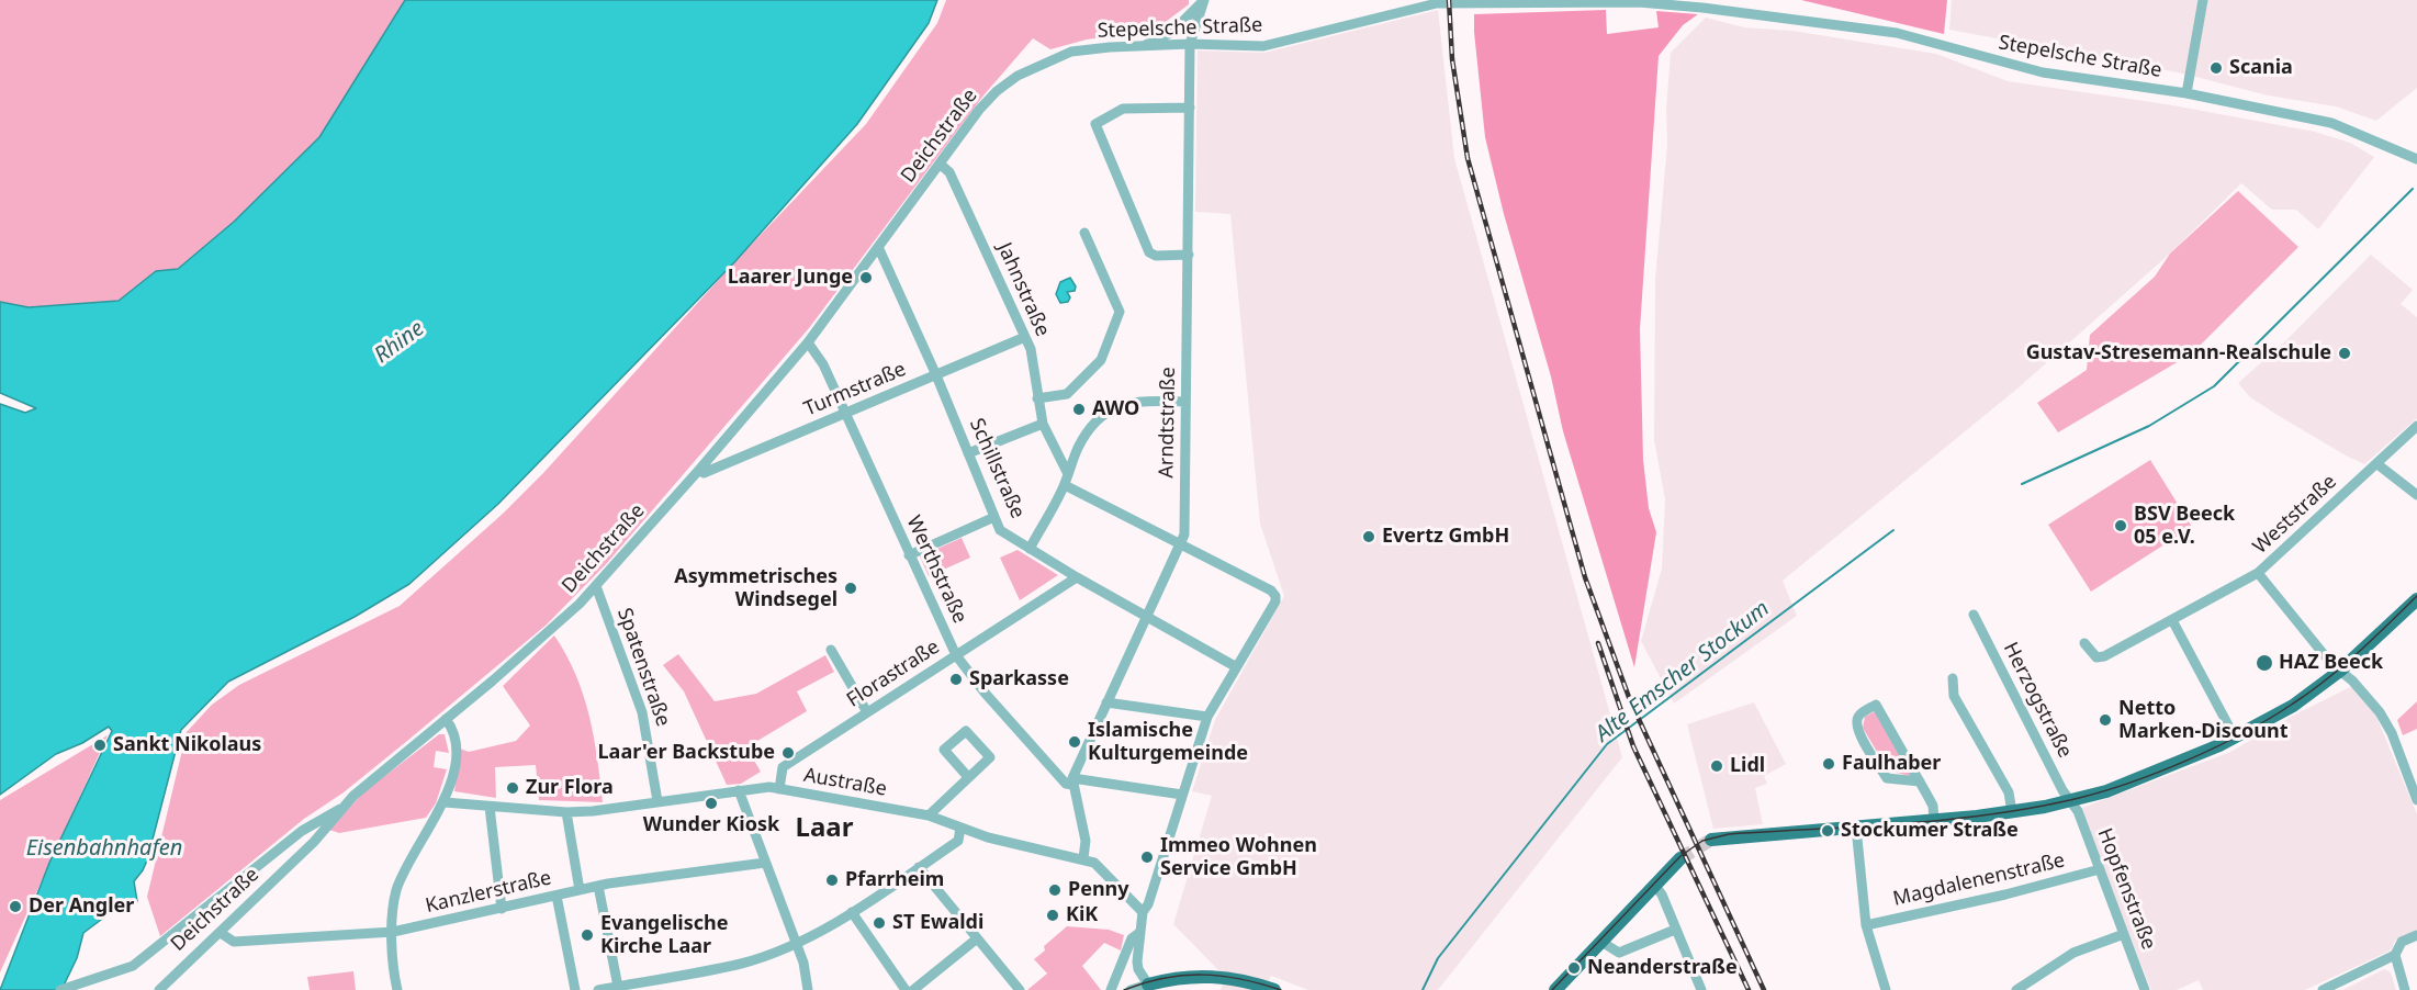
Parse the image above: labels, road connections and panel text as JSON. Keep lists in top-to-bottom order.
{
  "streets": {
    "street": [
      "Stepelsche Straße",
      "Deichstraße",
      "Jahnstraße",
      "Turmstraße",
      "Arndtstraße",
      "Schillstraße",
      "Weststraße",
      "Werthstraße",
      "Spatenstraße",
      "Florastraße",
      "Herzogstraße",
      "Austraße",
      "Magdalenenstraße",
      "Hopfenstraße",
      "Kanzlerstraße"
    ]
  },
  "crossings": [
    ["Stepelsche Straße", "Deichstraße"],
    ["Stepelsche Straße", "Arndtstraße"],
    ["Deichstraße", "Jahnstraße"],
    ["Deichstraße", "Turmstraße"],
    ["Deichstraße", "Schillstraße"],
    ["Deichstraße", "Werthstraße"],
    ["Deichstraße", "Spatenstraße"],
    ["Deichstraße", "Kanzlerstraße"],
    ["Jahnstraße", "Turmstraße"],
    ["Turmstraße", "Schillstraße"],
    ["Turmstraße", "Werthstraße"],
    ["Arndtstraße", "Schillstraße"],
    ["Arndtstraße", "Werthstraße"],
    ["Schillstraße", "Florastraße"],
    ["Werthstraße", "Florastraße"],
    ["Florastraße", "Austraße"],
    ["Herzogstraße", "Hopfenstraße"],
    ["Magdalenenstraße", "Hopfenstraße"]
  ],
  "districts": ["Laar"],
  "water": ["Rhine", "Alte Emscher Stockum", "Eisenbahnhafen"],
  "places": [
    "Scania",
    "Laarer Junge",
    "Gustav-Stresemann-Realschule",
    "AWO",
    "BSV Beeck 05 e.V.",
    "Evertz GmbH",
    "Asymmetrisches Windsegel",
    "HAZ Beeck",
    "Sparkasse",
    "Netto Marken-Discount",
    "Islamische Kulturgemeinde",
    "Sankt Nikolaus",
    "Laar'er Backstube",
    "Faulhaber",
    "Lidl",
    "Zur Flora",
    "Wunder Kiosk",
    "Stockumer Straße",
    "Immeo Wohnen Service GmbH",
    "Pfarrheim",
    "Penny",
    "Der Angler",
    "KiK",
    "ST Ewaldi",
    "Evangelische Kirche Laar",
    "Neanderstraße"
  ]
}
